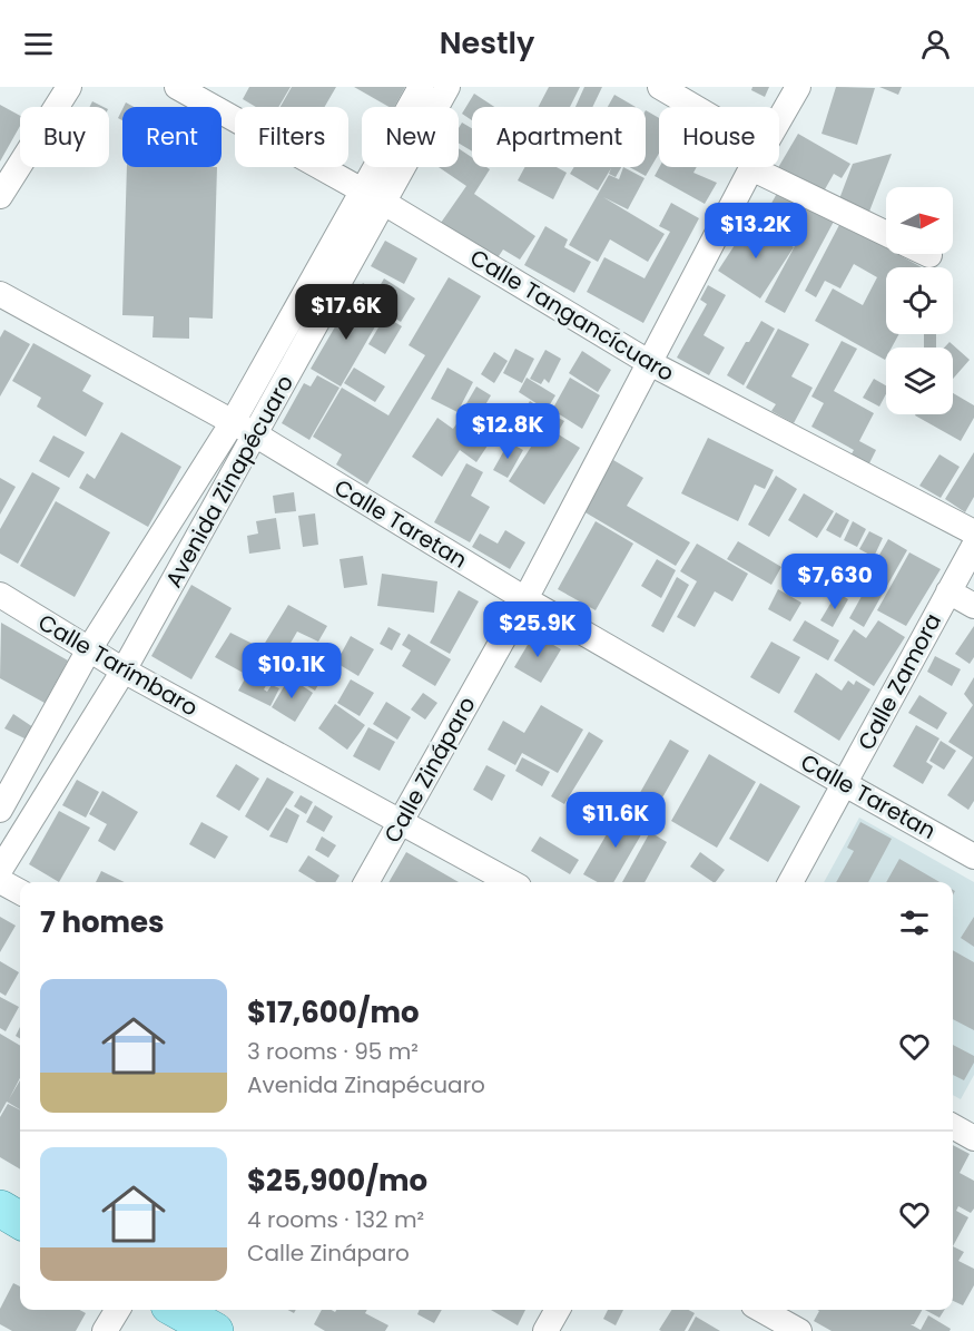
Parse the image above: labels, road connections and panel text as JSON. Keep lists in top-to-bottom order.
{
  "streets": {
    "street": [
      "Calle Tangancícuaro",
      "Avenida Zinapécuaro",
      "Calle Taretan",
      "Calle Tarímbaro",
      "Calle Zamora",
      "Calle Zináparo"
    ]
  },
  "crossings": [
    ["Calle Tangancícuaro", "Avenida Zinapécuaro"],
    ["Calle Tangancícuaro", "Calle Zináparo"],
    ["Avenida Zinapécuaro", "Calle Taretan"],
    ["Avenida Zinapécuaro", "Calle Tarímbaro"],
    ["Calle Taretan", "Calle Zamora"],
    ["Calle Taretan", "Calle Zináparo"],
    ["Calle Tarímbaro", "Calle Zináparo"]
  ],
  "north": "right",
  "page": {
    "header": "Nestly",
    "chip": [
      "Buy",
      "Rent",
      "Filters",
      "New",
      "Apartment",
      "House"
    ],
    "price": [
      "$13.2K",
      "$17.6K",
      "$12.8K",
      "$7,630",
      "$25.9K",
      "$10.1K",
      "$11.6K"
    ],
    "heading": "7 homes",
    "list": [
      {
        "name": "$17,600/mo",
        "note": "3 rooms · 95 m² · Avenida Zinapécuaro"
      },
      {
        "name": "$25,900/mo",
        "note": "4 rooms · 132 m² · Calle Zináparo"
      }
    ]
  }
}
